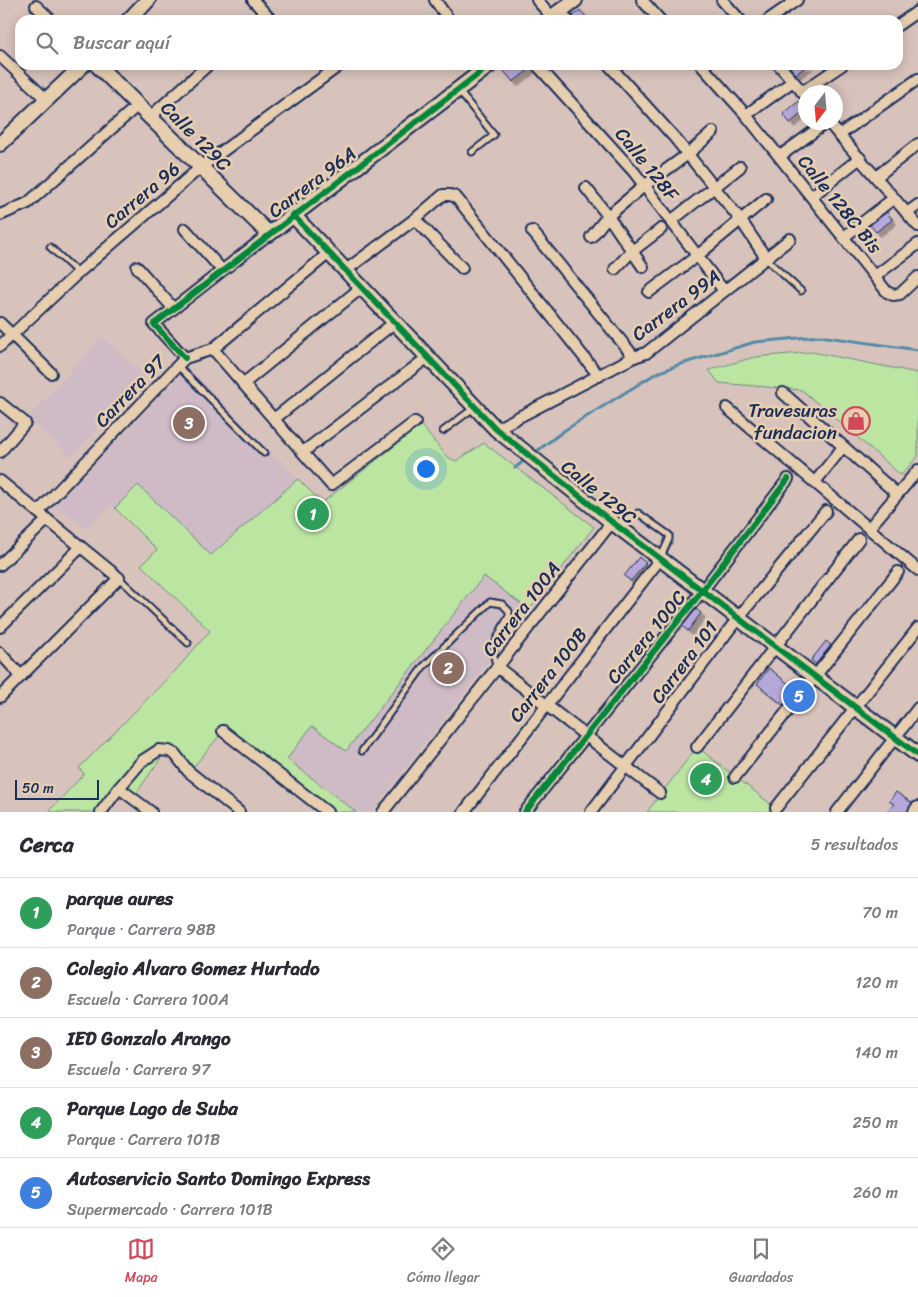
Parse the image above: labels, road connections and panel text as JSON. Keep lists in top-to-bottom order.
{
  "streets": {
    "street": [
      "Calle 129C",
      "Calle 128F",
      "Carrera 96A",
      "Carrera 96",
      "Calle 128C Bis",
      "Carrera 99A",
      "Carrera 97",
      "Carrera 100A",
      "Carrera 100C",
      "Carrera 101",
      "Carrera 100B"
    ]
  },
  "crossings": [
    ["Calle 129C", "Carrera 96A"],
    ["Calle 129C", "Carrera 96"],
    ["Calle 129C", "Carrera 99A"],
    ["Calle 129C", "Carrera 97"],
    ["Calle 129C", "Carrera 100A"],
    ["Calle 129C", "Carrera 100C"],
    ["Calle 129C", "Carrera 101"],
    ["Calle 129C", "Carrera 100B"],
    ["Calle 128F", "Carrera 99A"],
    ["Carrera 96A", "Carrera 97"]
  ],
  "places": {
    "shop": ["Travesuras fundacion"]
  },
  "scale_bar": "50 m",
  "north": "bottom",
  "page": {
    "search": "Buscar aquí",
    "pins": [
      "3",
      "1",
      "2",
      "5",
      "4"
    ],
    "scale": "50 m",
    "heading": ["Cerca", "5 resultados"],
    "list": [
      {
        "mark": "1",
        "name": "parque aures",
        "note": "Parque · Carrera 98B",
        "value": "70 m"
      },
      {
        "mark": "2",
        "name": "Colegio Alvaro Gomez Hurtado",
        "note": "Escuela · Carrera 100A",
        "value": "120 m"
      },
      {
        "mark": "3",
        "name": "IED Gonzalo Arango",
        "note": "Escuela · Carrera 97",
        "value": "140 m"
      },
      {
        "mark": "4",
        "name": "Parque Lago de Suba",
        "note": "Parque · Carrera 101B",
        "value": "250 m"
      },
      {
        "mark": "5",
        "name": "Autoservicio Santo Domingo Express",
        "note": "Supermercado · Carrera 101B",
        "value": "260 m"
      }
    ],
    "nav": ["Mapa", "Cómo llegar", "Guardados"]
  }
}
